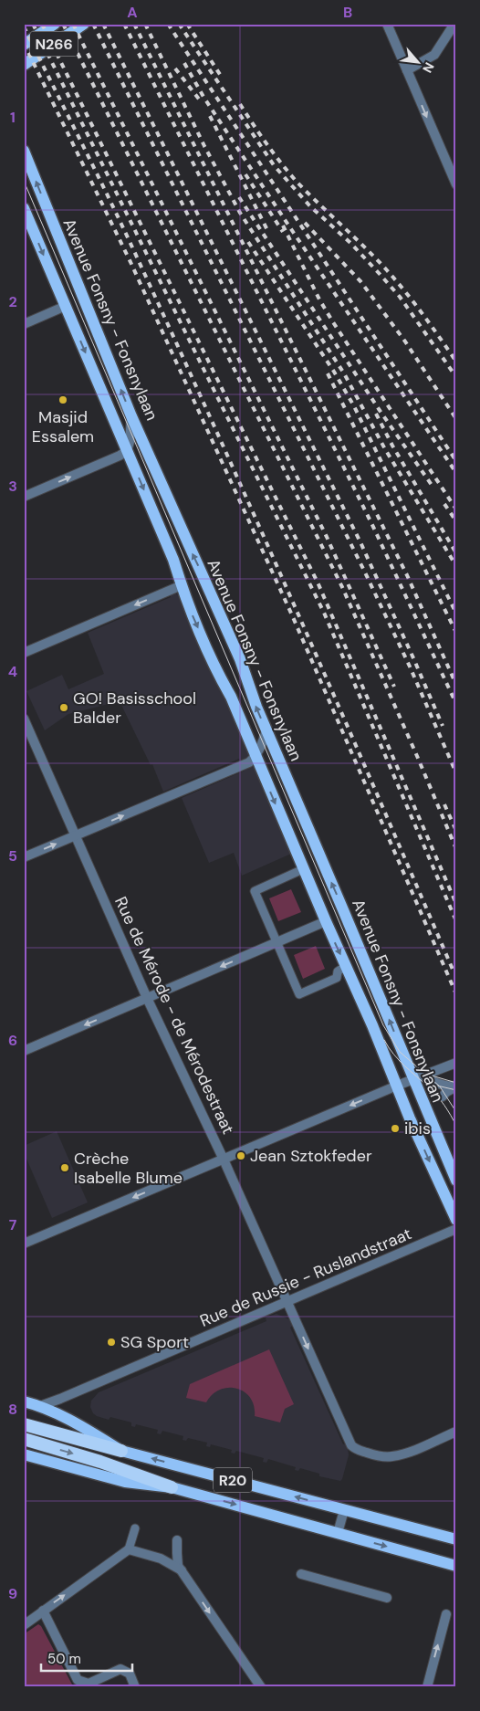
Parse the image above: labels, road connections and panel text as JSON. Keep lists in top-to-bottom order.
{
  "streets": {
    "highway": ["R20"],
    "main road": ["N266", "Avenue Fonsny - Fonsnylaan"],
    "street": ["Rue de Mérode - de Mérodestraat", "Rue de Russie - Ruslandstraat"]
  },
  "crossings": [
    ["Rue de Mérode - de Mérodestraat", "Rue de Russie - Ruslandstraat"]
  ],
  "places": [
    "Masjid Essalem",
    "GO! Basisschool Balder",
    "ibis",
    "Jean Sztokfeder",
    "Crèche Isabelle Blume",
    "SG Sport"
  ],
  "scale_bar": "50 m",
  "north": "bottom right",
  "grid": {
    "columns": ["A", "B"],
    "rows": [
      "1",
      "2",
      "3",
      "4",
      "5",
      "6",
      "7",
      "8",
      "9"
    ]
  }
}
